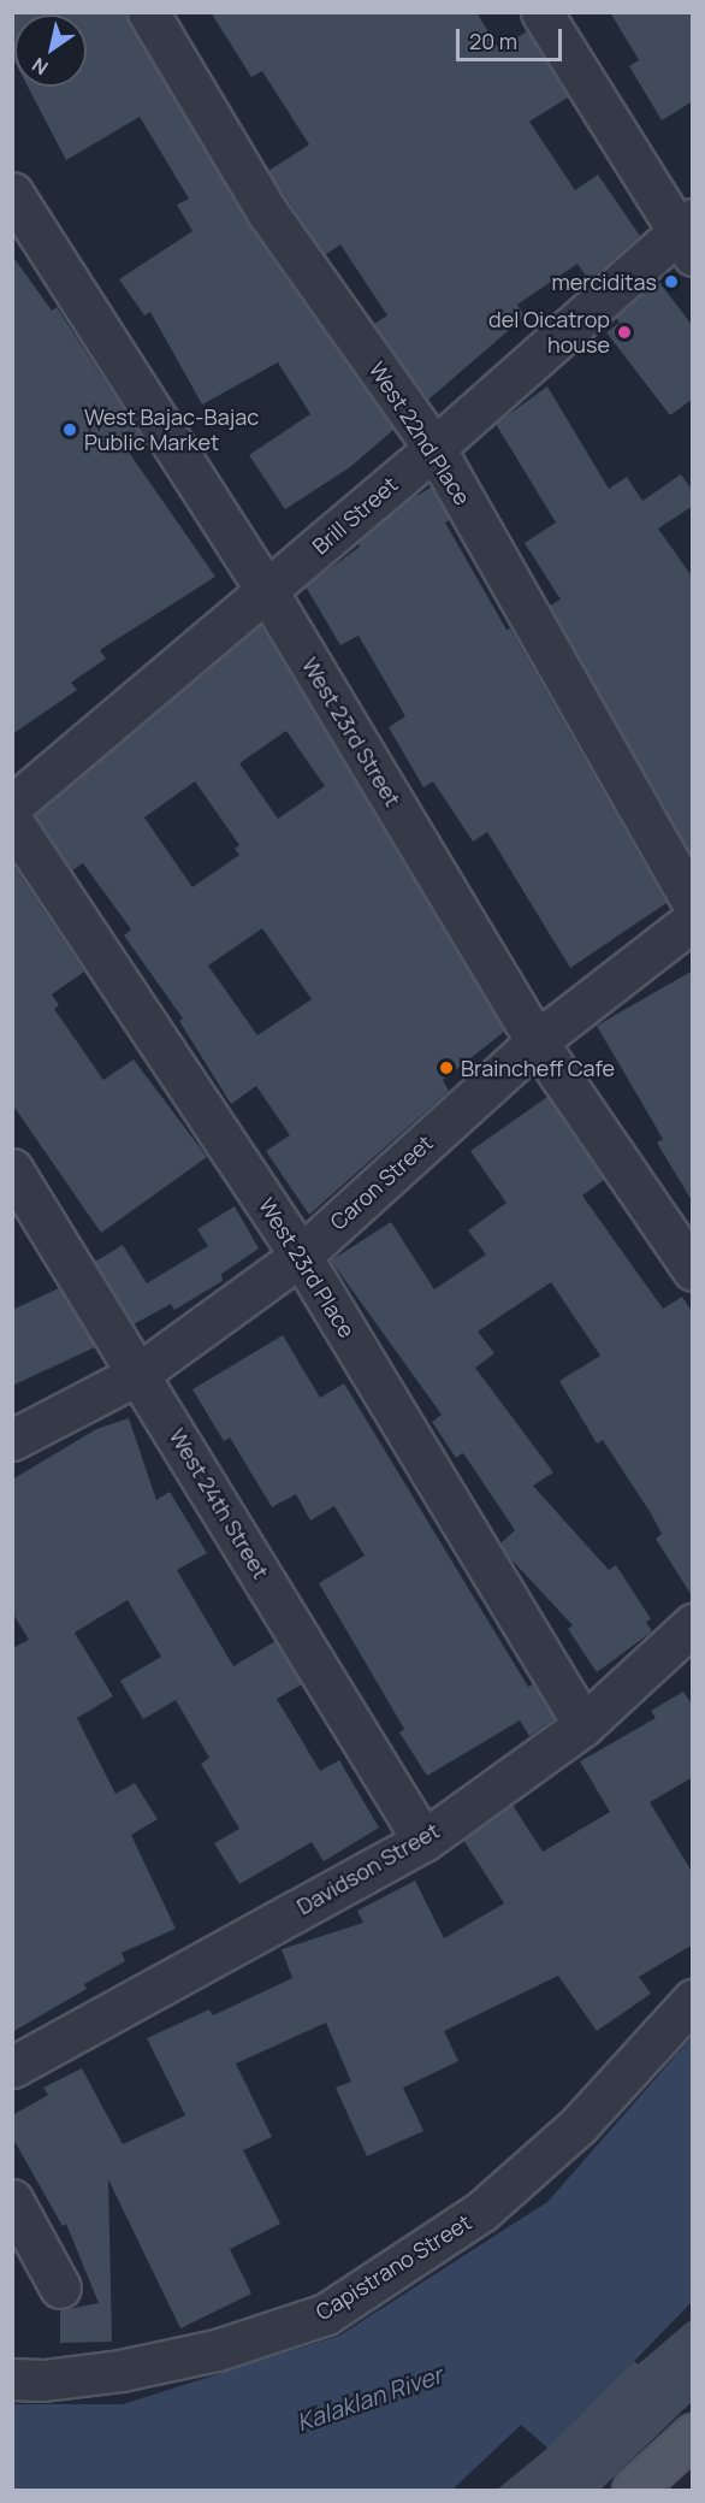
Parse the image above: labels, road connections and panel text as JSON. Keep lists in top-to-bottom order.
{
  "streets": {
    "street": [
      "West 22nd Place",
      "Brill Street",
      "West 23rd Street",
      "Caron Street",
      "West 23rd Place",
      "West 24th Street",
      "Davidson Street",
      "Capistrano Street"
    ]
  },
  "crossings": [
    ["West 22nd Place", "Brill Street"],
    ["Brill Street", "West 23rd Street"],
    ["West 23rd Street", "Caron Street"],
    ["Caron Street", "West 23rd Place"],
    ["Caron Street", "West 24th Street"],
    ["West 23rd Place", "Davidson Street"],
    ["West 24th Street", "Davidson Street"]
  ],
  "water": ["Kalaklan River"],
  "places": [
    "merciditas",
    "del Oicatrop house",
    "West Bajac-Bajac Public Market",
    "Braincheff Cafe"
  ],
  "scale_bar": "20 m",
  "north": "bottom left"
}
